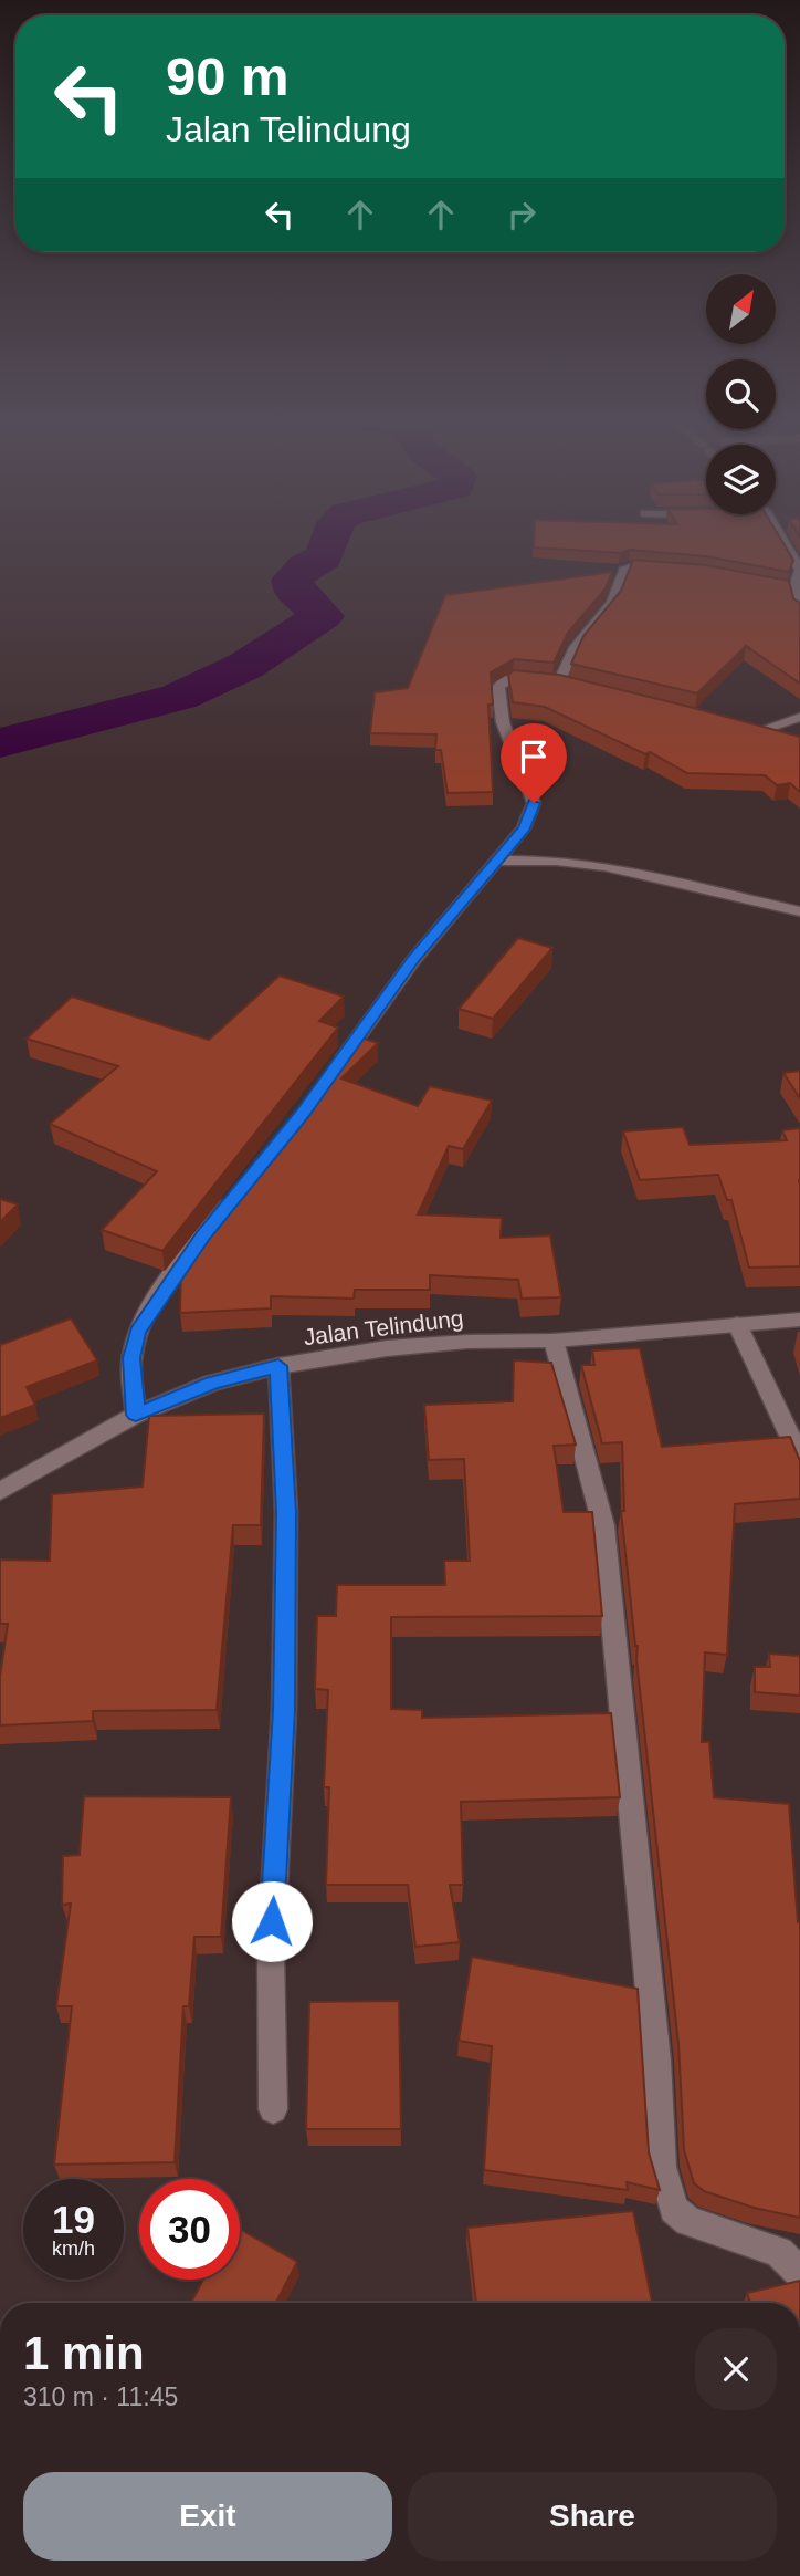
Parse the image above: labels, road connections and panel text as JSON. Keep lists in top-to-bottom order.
{
  "streets": {
    "street": ["Jalan Telindung"]
  },
  "north": "top right",
  "page": {
    "turn": ["90 m", "Jalan Telindung"],
    "speed": "19 km/h",
    "limit": "30",
    "heading": ["1 min", "310 m · 11:45"],
    "buttons": ["Exit", "Share"]
  }
}
